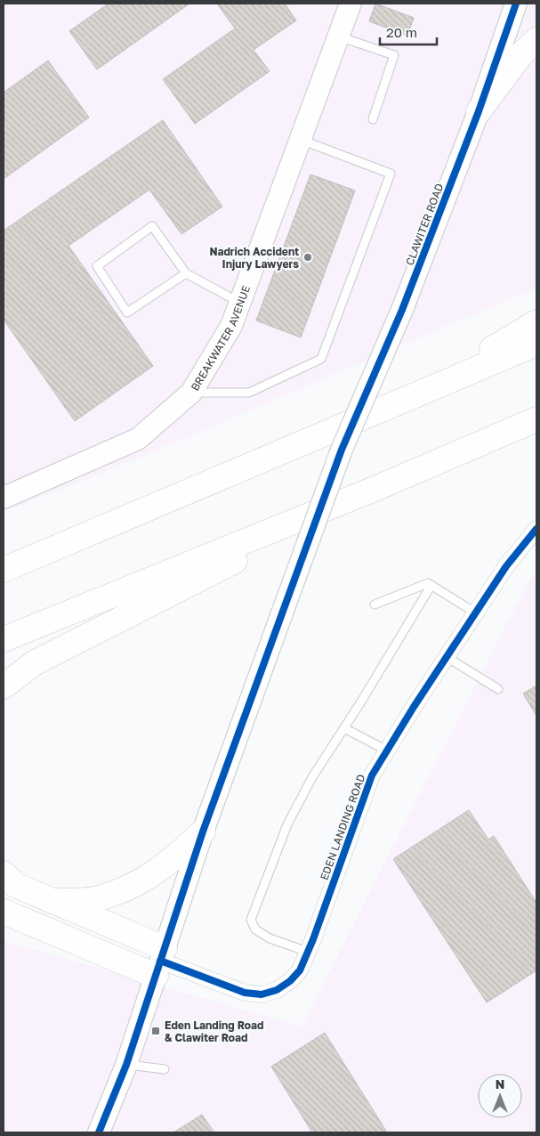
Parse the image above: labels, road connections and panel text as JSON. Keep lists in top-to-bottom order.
{
  "streets": {
    "street": ["CLAWITER ROAD", "BREAKWATER AVENUE", "EDEN LANDING ROAD"]
  },
  "places": {
    "other": ["Nadrich Accident Injury Lawyers"],
    "transit": ["Eden Landing Road & Clawiter Road"]
  },
  "scale_bar": "20 m",
  "north": "top"
}
